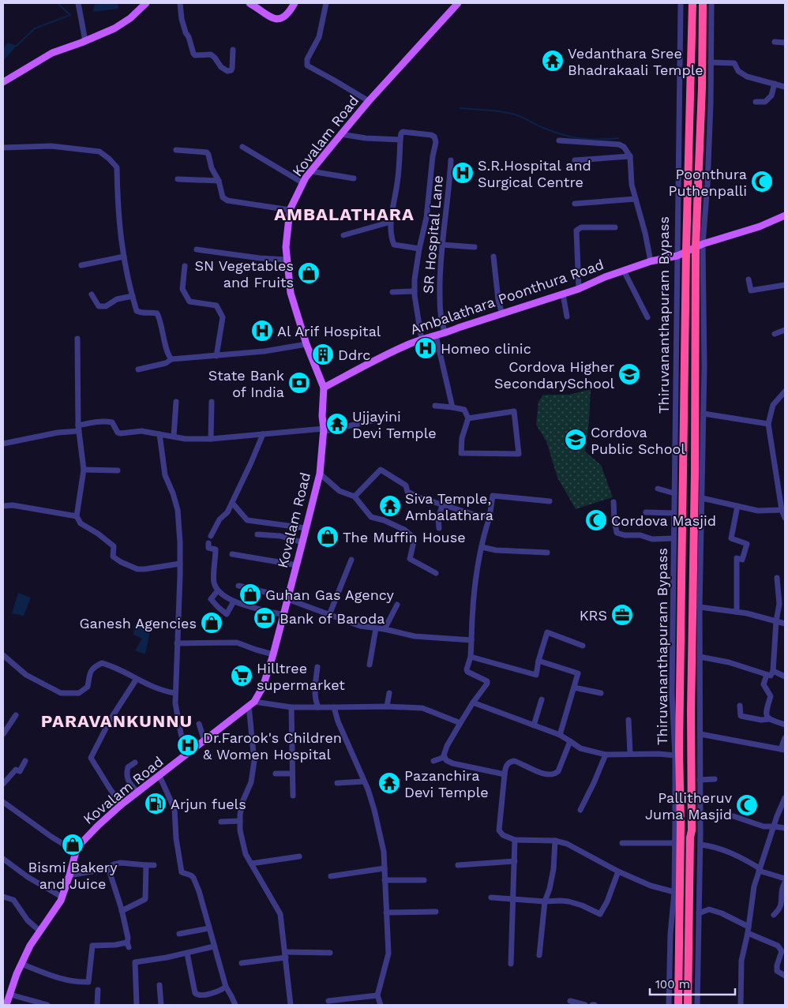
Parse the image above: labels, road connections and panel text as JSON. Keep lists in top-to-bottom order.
{
  "streets": {
    "highway": ["Thiruvananthapuram Bypass"],
    "main road": ["Kovalam Road", "Ambalathara Poonthura Road"],
    "street": ["SR Hospital Lane"]
  },
  "crossings": [
    ["Kovalam Road", "Ambalathara Poonthura Road"],
    ["SR Hospital Lane", "Ambalathara Poonthura Road"],
    ["Ambalathara Poonthura Road", "Thiruvananthapuram Bypass"]
  ],
  "districts": ["AMBALATHARA", "PARAVANKUNNU"],
  "places": {
    "temple": [
      "Vedanthara Sree Bhadrakaali Temple",
      "Ujjayini Devi Temple",
      "Siva Temple, Ambalathara",
      "Pazanchira Devi Temple"
    ],
    "hospital": [
      "S.R.Hospital and Surgical Centre",
      "Al Arif Hospital",
      "Homeo clinic",
      "Dr.Farook's Children & Women Hospital"
    ],
    "mosque": ["Poonthura Puthenpalli", "Cordova Masjid", "Pallitheruv Juma Masjid"],
    "shop": [
      "SN Vegetables and Fruits",
      "The Muffin House",
      "Guhan Gas Agency",
      "Ganesh Agencies",
      "Bismi Bakery and Juice"
    ],
    "building": ["Ddrc"],
    "school or university": ["Cordova Higher SecondarySchool", "Cordova Public School"],
    "bank": ["State Bank of India", "Bank of Baroda"],
    "office": ["KRS"],
    "supermarket": ["Hilltree supermarket"],
    "fuel station": ["Arjun fuels"]
  },
  "scale_bar": "100 m"
}
